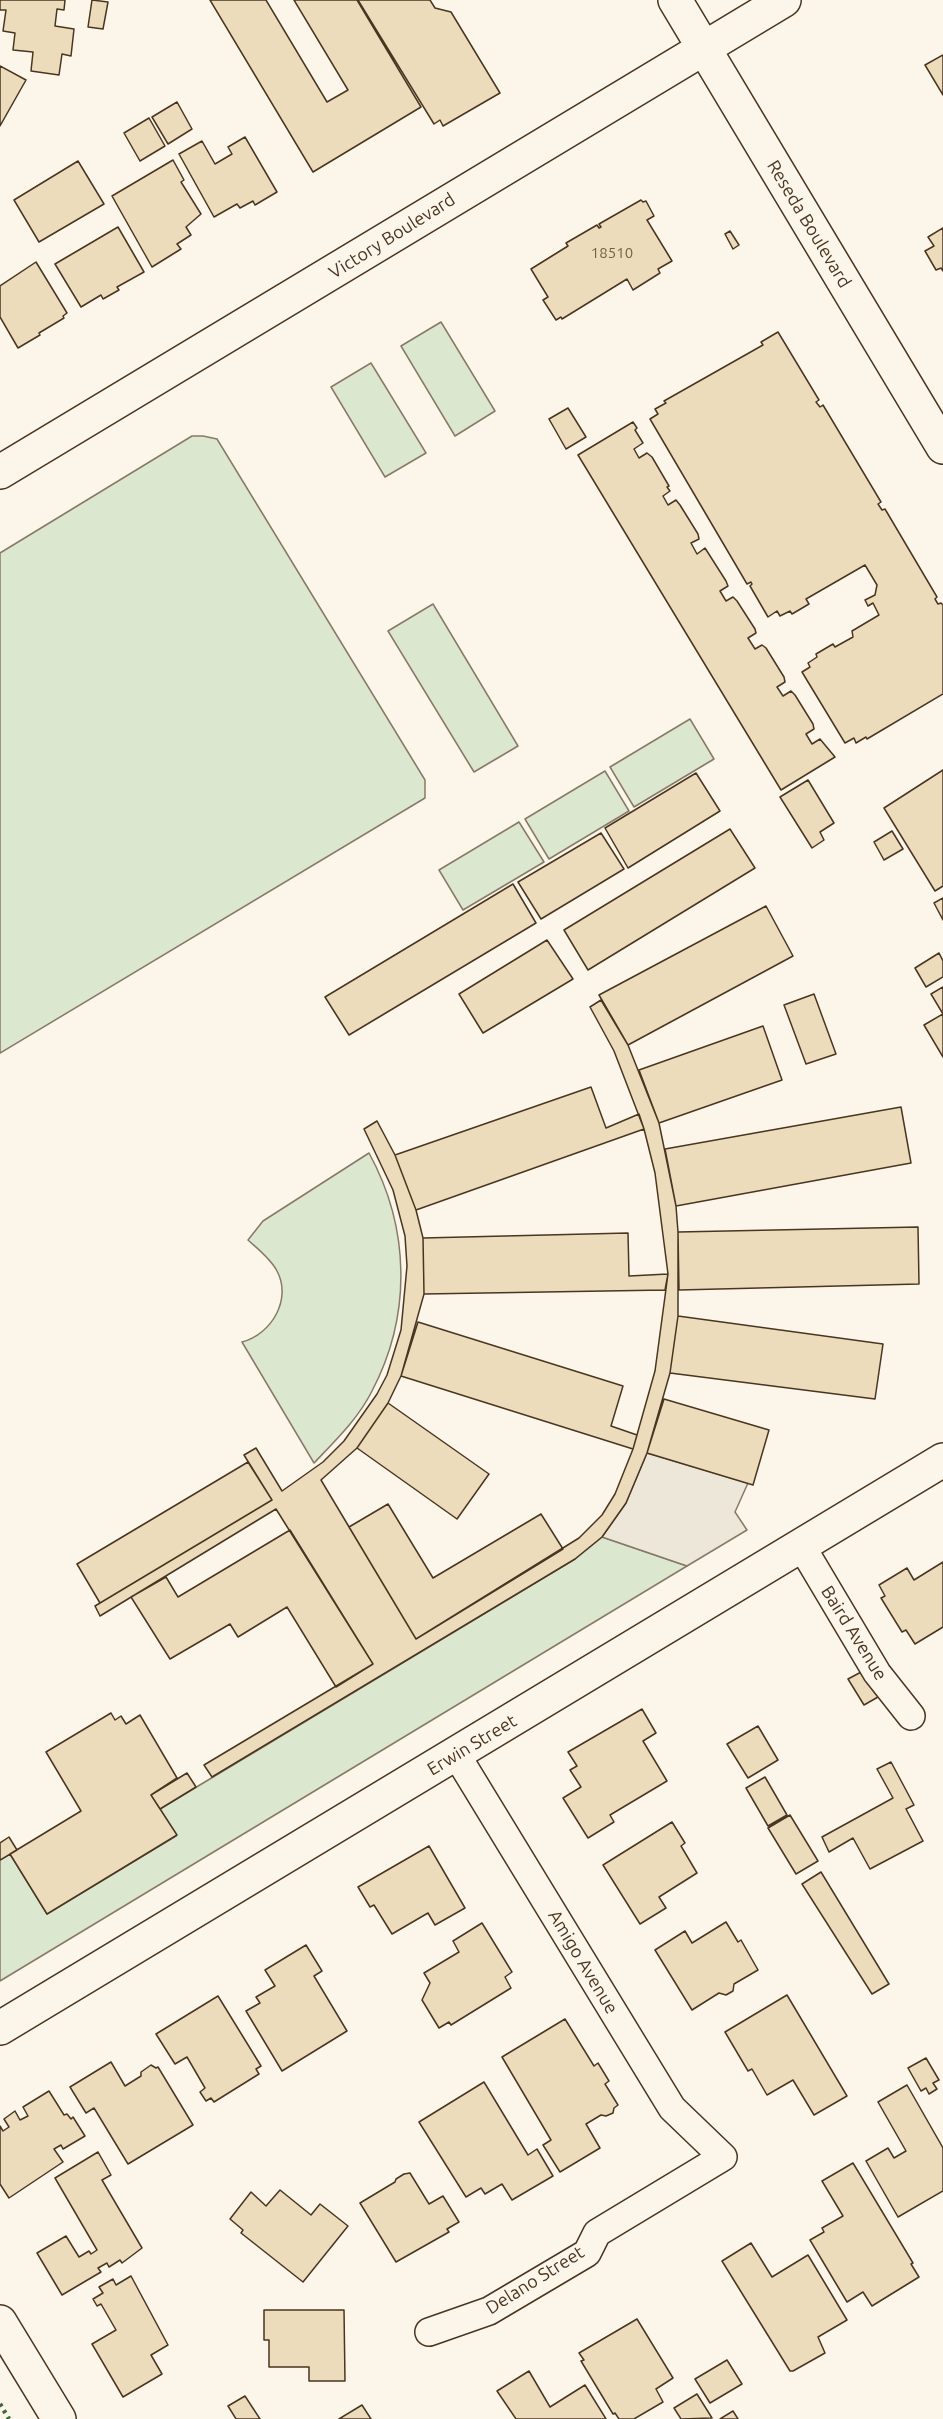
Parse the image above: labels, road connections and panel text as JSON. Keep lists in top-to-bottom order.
{
  "streets": {
    "main road": ["Reseda Boulevard", "Victory Boulevard", "Erwin Street"],
    "street": ["Baird Avenue", "Amigo Avenue", "Delano Street"]
  },
  "crossings": [
    ["Reseda Boulevard", "Victory Boulevard"],
    ["Baird Avenue", "Erwin Street"],
    ["Erwin Street", "Amigo Avenue"],
    ["Amigo Avenue", "Delano Street"]
  ],
  "house_numbers": ["18510"]
}
